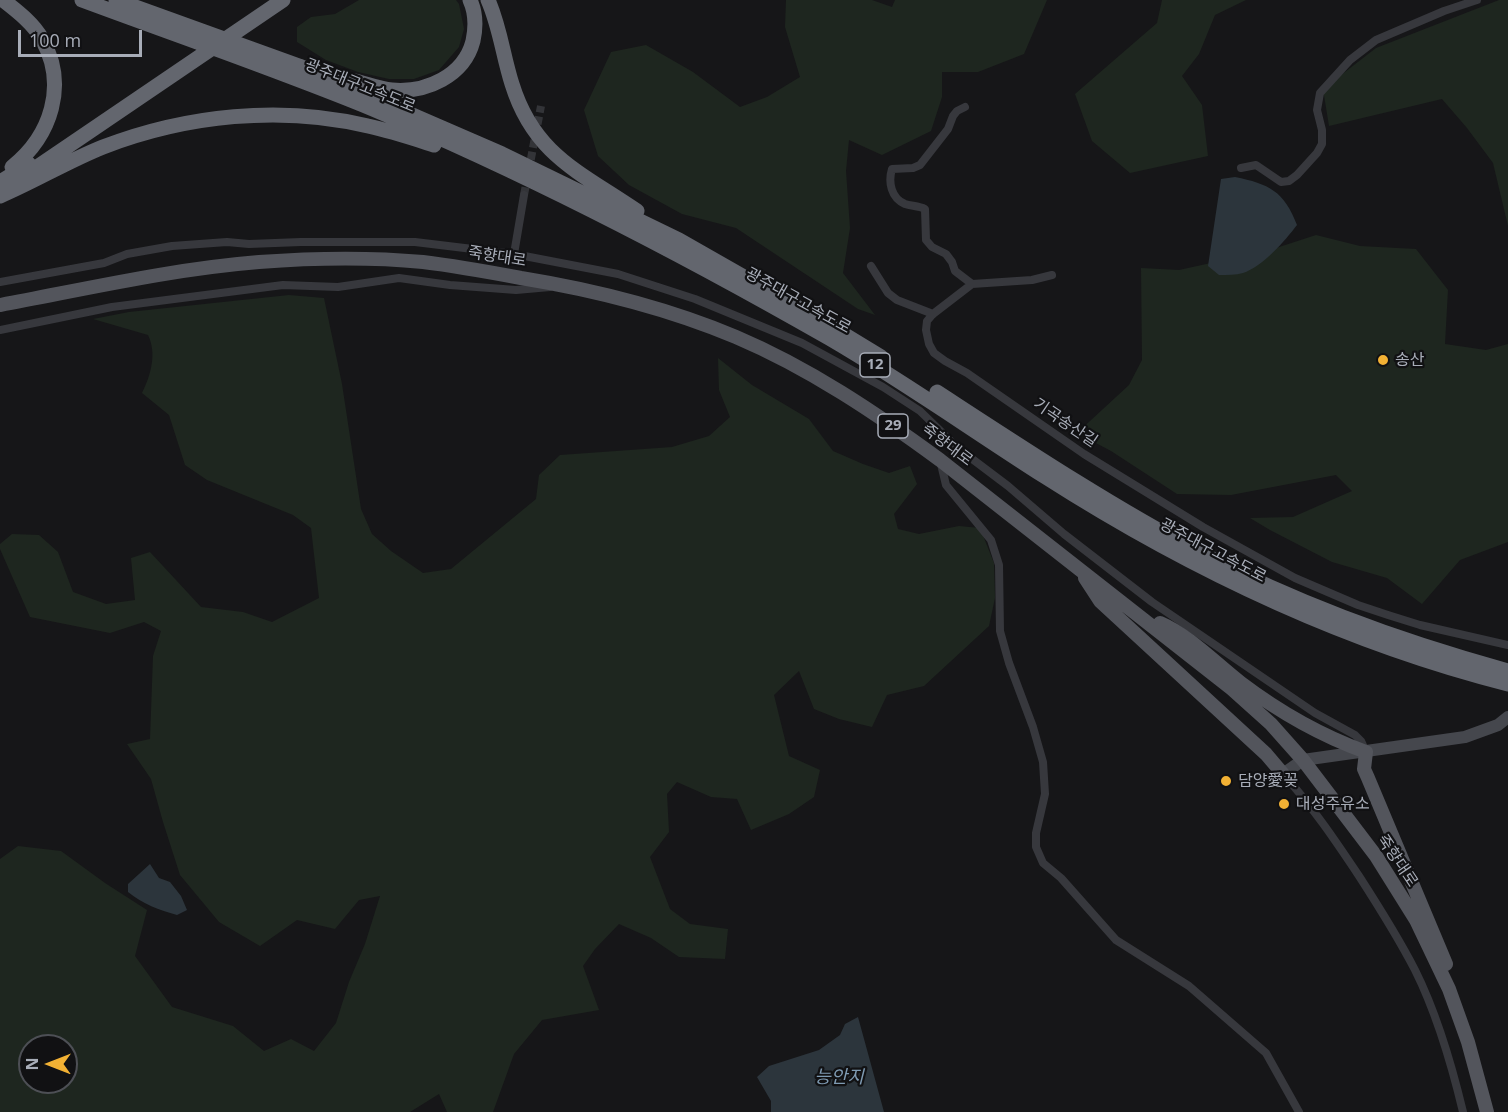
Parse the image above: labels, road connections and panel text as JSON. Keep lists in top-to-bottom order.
{
  "streets": {
    "highway": ["광주대구고속도로", "12"],
    "main road": ["죽향대로", "29"],
    "street": ["기곡송산길"]
  },
  "water": ["능안지"],
  "places": ["송산", "담양愛꽂", "대성주유소"],
  "scale_bar": "100 m",
  "north": "left"
}
